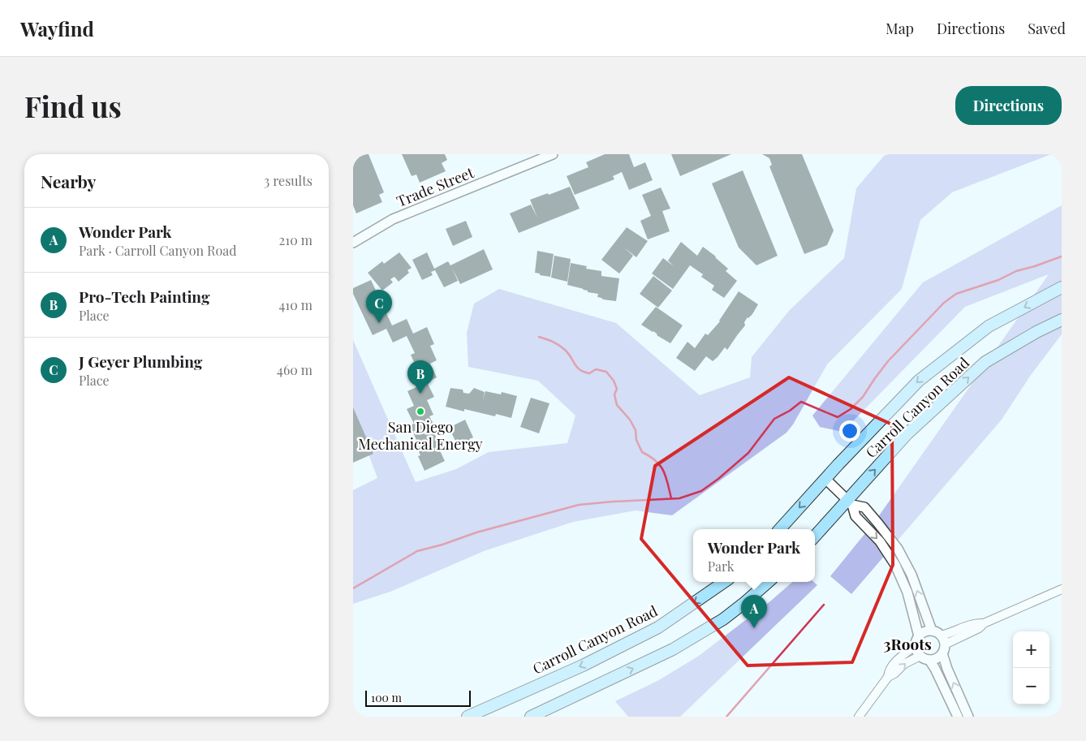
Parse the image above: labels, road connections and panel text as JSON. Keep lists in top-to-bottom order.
{
  "streets": {
    "main road": ["Carroll Canyon Road"],
    "street": ["Trade Street"]
  },
  "districts": ["3Roots"],
  "places": ["San Diego Mechanical Energy"],
  "scale_bar": "100 m",
  "page": {
    "header": "Wayfind",
    "nav": ["Map", "Directions", "Saved"],
    "buttons": "Directions",
    "title": "Find us",
    "heading": ["Nearby", "3 results"],
    "list": [
      {
        "mark": "A",
        "name": "Wonder Park",
        "note": "Park · Carroll Canyon Road",
        "value": "210 m"
      },
      {
        "mark": "B",
        "name": "Pro-Tech Painting",
        "note": "Place",
        "value": "410 m"
      },
      {
        "mark": "C",
        "name": "J Geyer Plumbing",
        "note": "Place",
        "value": "460 m"
      }
    ],
    "pins": ["C", "B", "A"],
    "popup": ["Wonder Park", "Park"],
    "map_buttons": ["+", "−"],
    "scale": "100 m"
  }
}
